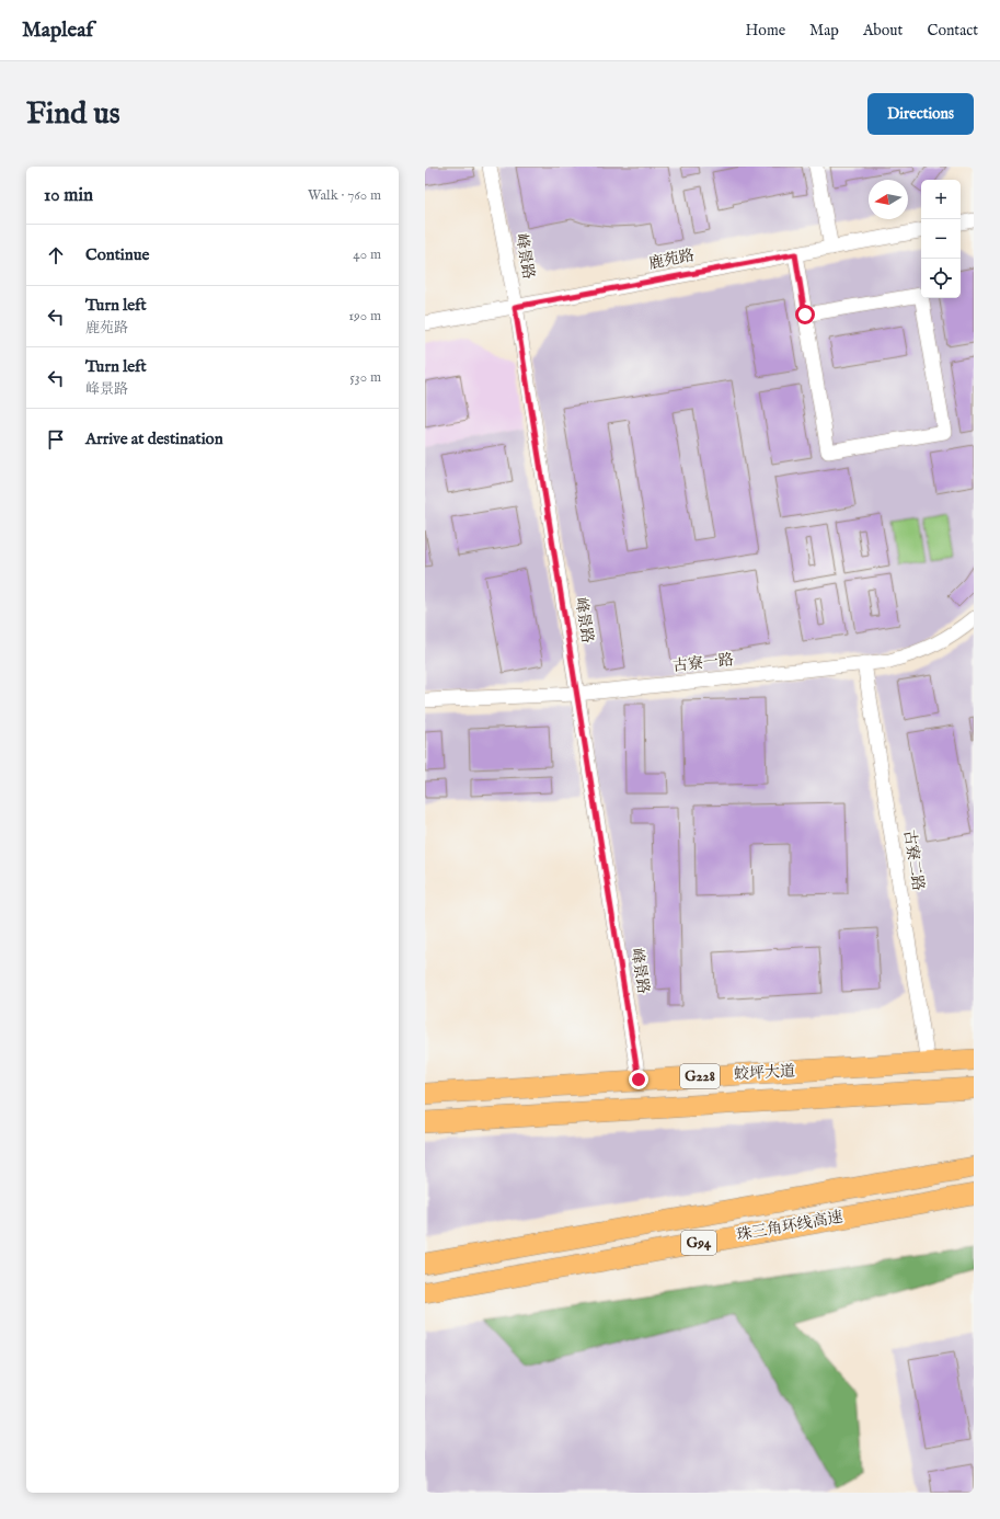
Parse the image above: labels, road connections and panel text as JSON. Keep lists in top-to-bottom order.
{
  "streets": {
    "highway": [
      "蛟坪大道",
      "G228",
      "珠三角环线高速",
      "G94"
    ],
    "street": [
      "峰景路",
      "鹿苑路",
      "古寮一路",
      "古寮二路"
    ]
  },
  "crossings": [
    ["峰景路", "鹿苑路"],
    ["峰景路", "古寮一路"],
    ["峰景路", "蛟坪大道"],
    ["古寮一路", "古寮二路"],
    ["古寮二路", "蛟坪大道"]
  ],
  "north": "left",
  "page": {
    "header": "Mapleaf",
    "nav": [
      "Home",
      "Map",
      "About",
      "Contact"
    ],
    "buttons": "Directions",
    "title": "Find us",
    "heading": ["10 min", "Walk · 760 m"],
    "map_buttons": ["+", "−"],
    "list": [
      ["Continue", "40 m"],
      ["Turn left", "鹿苑路", "190 m"],
      ["Turn left", "峰景路", "530 m"],
      "Arrive at destination"
    ]
  }
}
